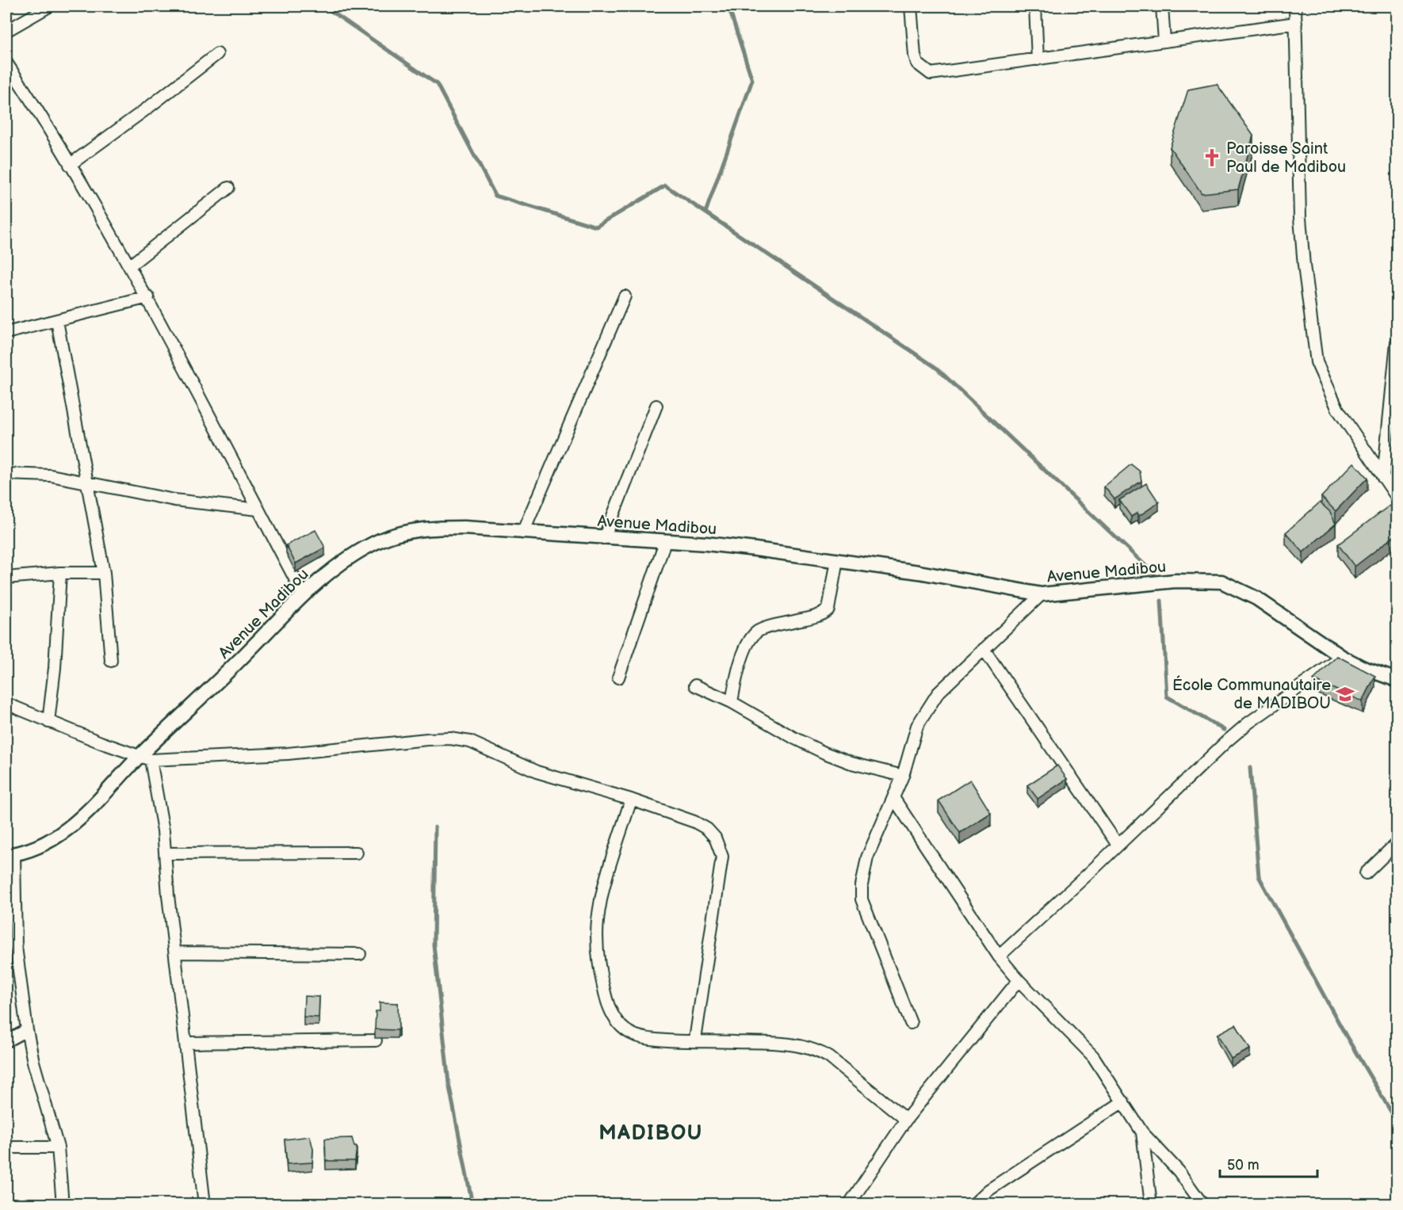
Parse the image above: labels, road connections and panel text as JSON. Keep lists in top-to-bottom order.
{
  "streets": {
    "street": ["Avenue Madibou"]
  },
  "districts": ["MADIBOU"],
  "places": {
    "church": ["Paroisse Saint Paul de Madibou"],
    "school or university": ["École Communautaire de MADIBOU"]
  },
  "scale_bar": "50 m"
}
